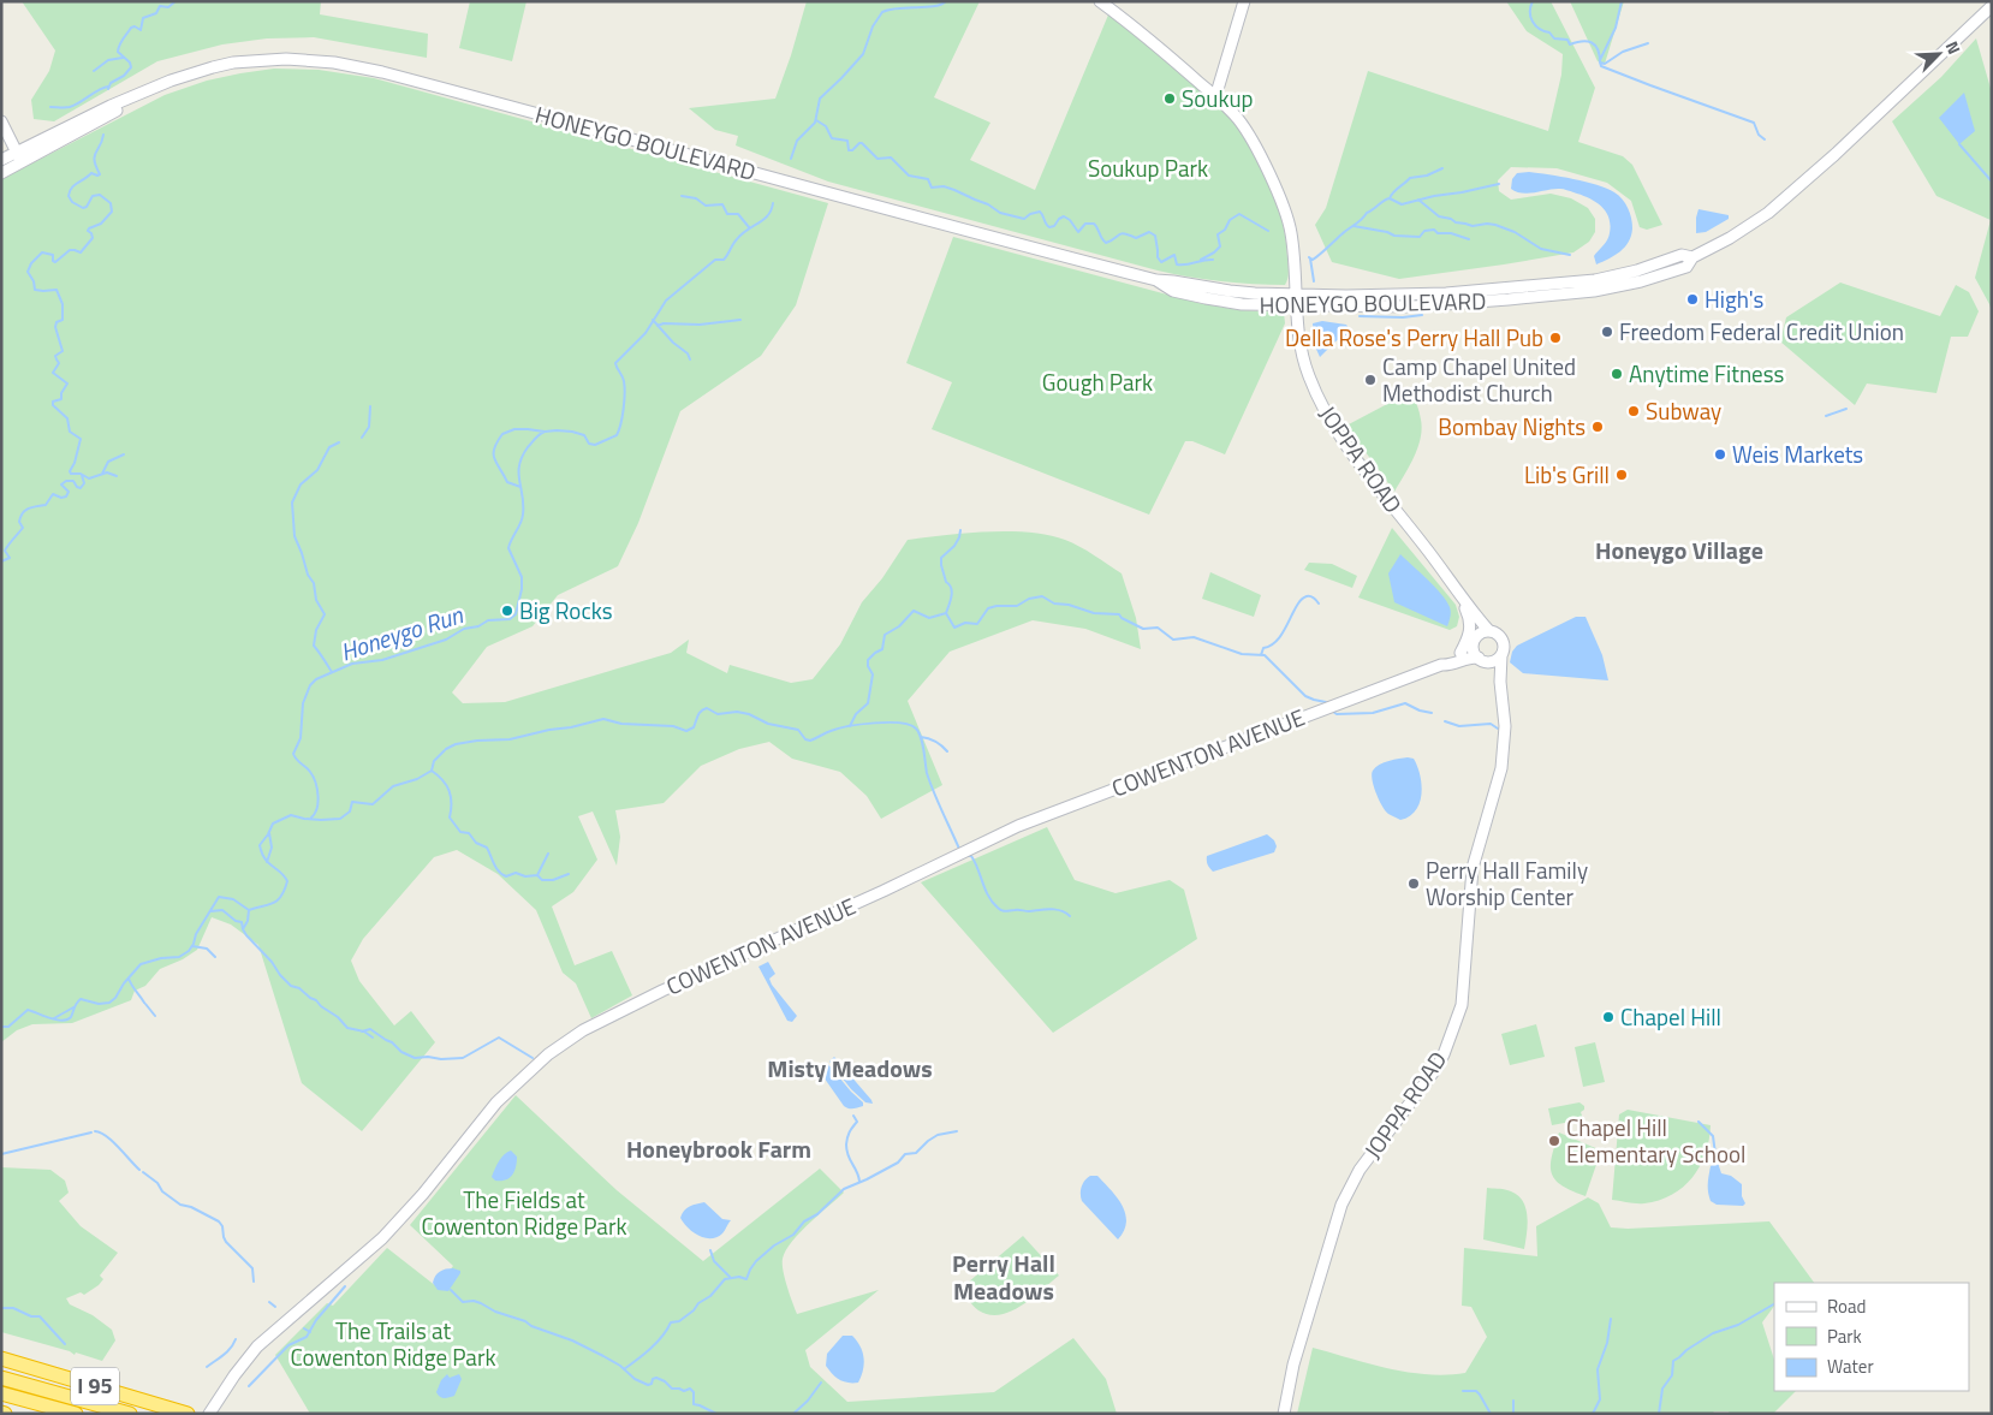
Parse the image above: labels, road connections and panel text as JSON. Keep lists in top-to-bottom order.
{
  "streets": {
    "highway": ["I 95"],
    "street": ["HONEYGO BOULEVARD", "JOPPA ROAD", "COWENTON AVENUE"]
  },
  "crossings": [
    ["HONEYGO BOULEVARD", "JOPPA ROAD"],
    ["JOPPA ROAD", "COWENTON AVENUE"]
  ],
  "districts": [
    "Honeygo Village",
    "Misty Meadows",
    "Honeybrook Farm",
    "Perry Hall Meadows"
  ],
  "water": ["Honeygo Run"],
  "parks": [
    "Soukup Park",
    "Gough Park",
    "The Fields at Cowenton Ridge Park",
    "The Trails at Cowenton Ridge Park"
  ],
  "places": [
    "Soukup",
    "High's",
    "Freedom Federal Credit Union",
    "Della Rose's Perry Hall Pub",
    "Anytime Fitness",
    "Camp Chapel United Methodist Church",
    "Subway",
    "Bombay Nights",
    "Weis Markets",
    "Lib's Grill",
    "Big Rocks",
    "Perry Hall Family Worship Center",
    "Chapel Hill",
    "Chapel Hill Elementary School"
  ],
  "legend": ["Road", "Park", "Water"],
  "north": "top right"
}
